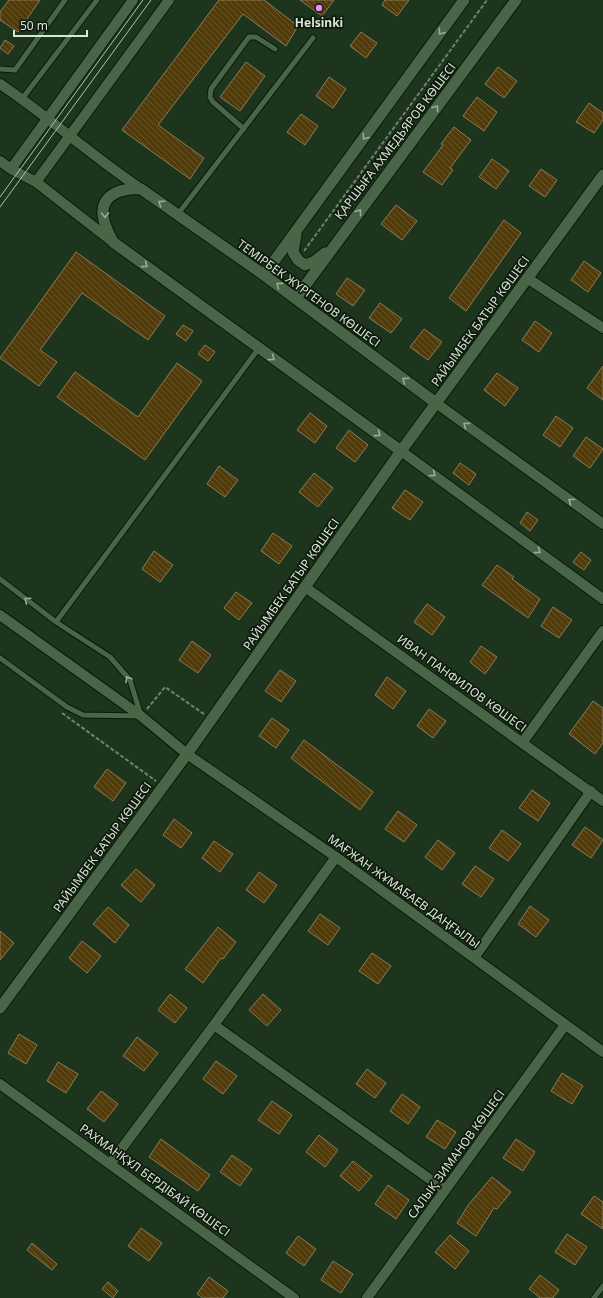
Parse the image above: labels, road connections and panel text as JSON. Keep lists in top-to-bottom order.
{
  "streets": {
    "street": [
      "ҚАРШЫҒА АХМЕДЬЯРОВ КӨШЕСІ",
      "ТЕМІРБЕК ЖҮРГЕНОВ КӨШЕСІ",
      "РАЙЫМБЕК БАТЫР КӨШЕСІ",
      "ИВАН ПАНФИЛОВ КӨШЕСІ",
      "МАҒЖАН ЖҰМАБАЕВ ДАҢҒЫЛЫ",
      "САЛЫҚ ЗИМАНОВ КӨШЕСІ",
      "РАХМАНҚҰЛ БЕРДІБАЙ КӨШЕСІ"
    ]
  },
  "crossings": [
    ["ҚАРШЫҒА АХМЕДЬЯРОВ КӨШЕСІ", "ТЕМІРБЕК ЖҮРГЕНОВ КӨШЕСІ"],
    ["ТЕМІРБЕК ЖҮРГЕНОВ КӨШЕСІ", "РАЙЫМБЕК БАТЫР КӨШЕСІ"],
    ["РАЙЫМБЕК БАТЫР КӨШЕСІ", "ИВАН ПАНФИЛОВ КӨШЕСІ"],
    ["РАЙЫМБЕК БАТЫР КӨШЕСІ", "МАҒЖАН ЖҰМАБАЕВ ДАҢҒЫЛЫ"],
    ["МАҒЖАН ЖҰМАБАЕВ ДАҢҒЫЛЫ", "САЛЫҚ ЗИМАНОВ КӨШЕСІ"]
  ],
  "places": ["Helsinki"],
  "scale_bar": "50 m"
}
